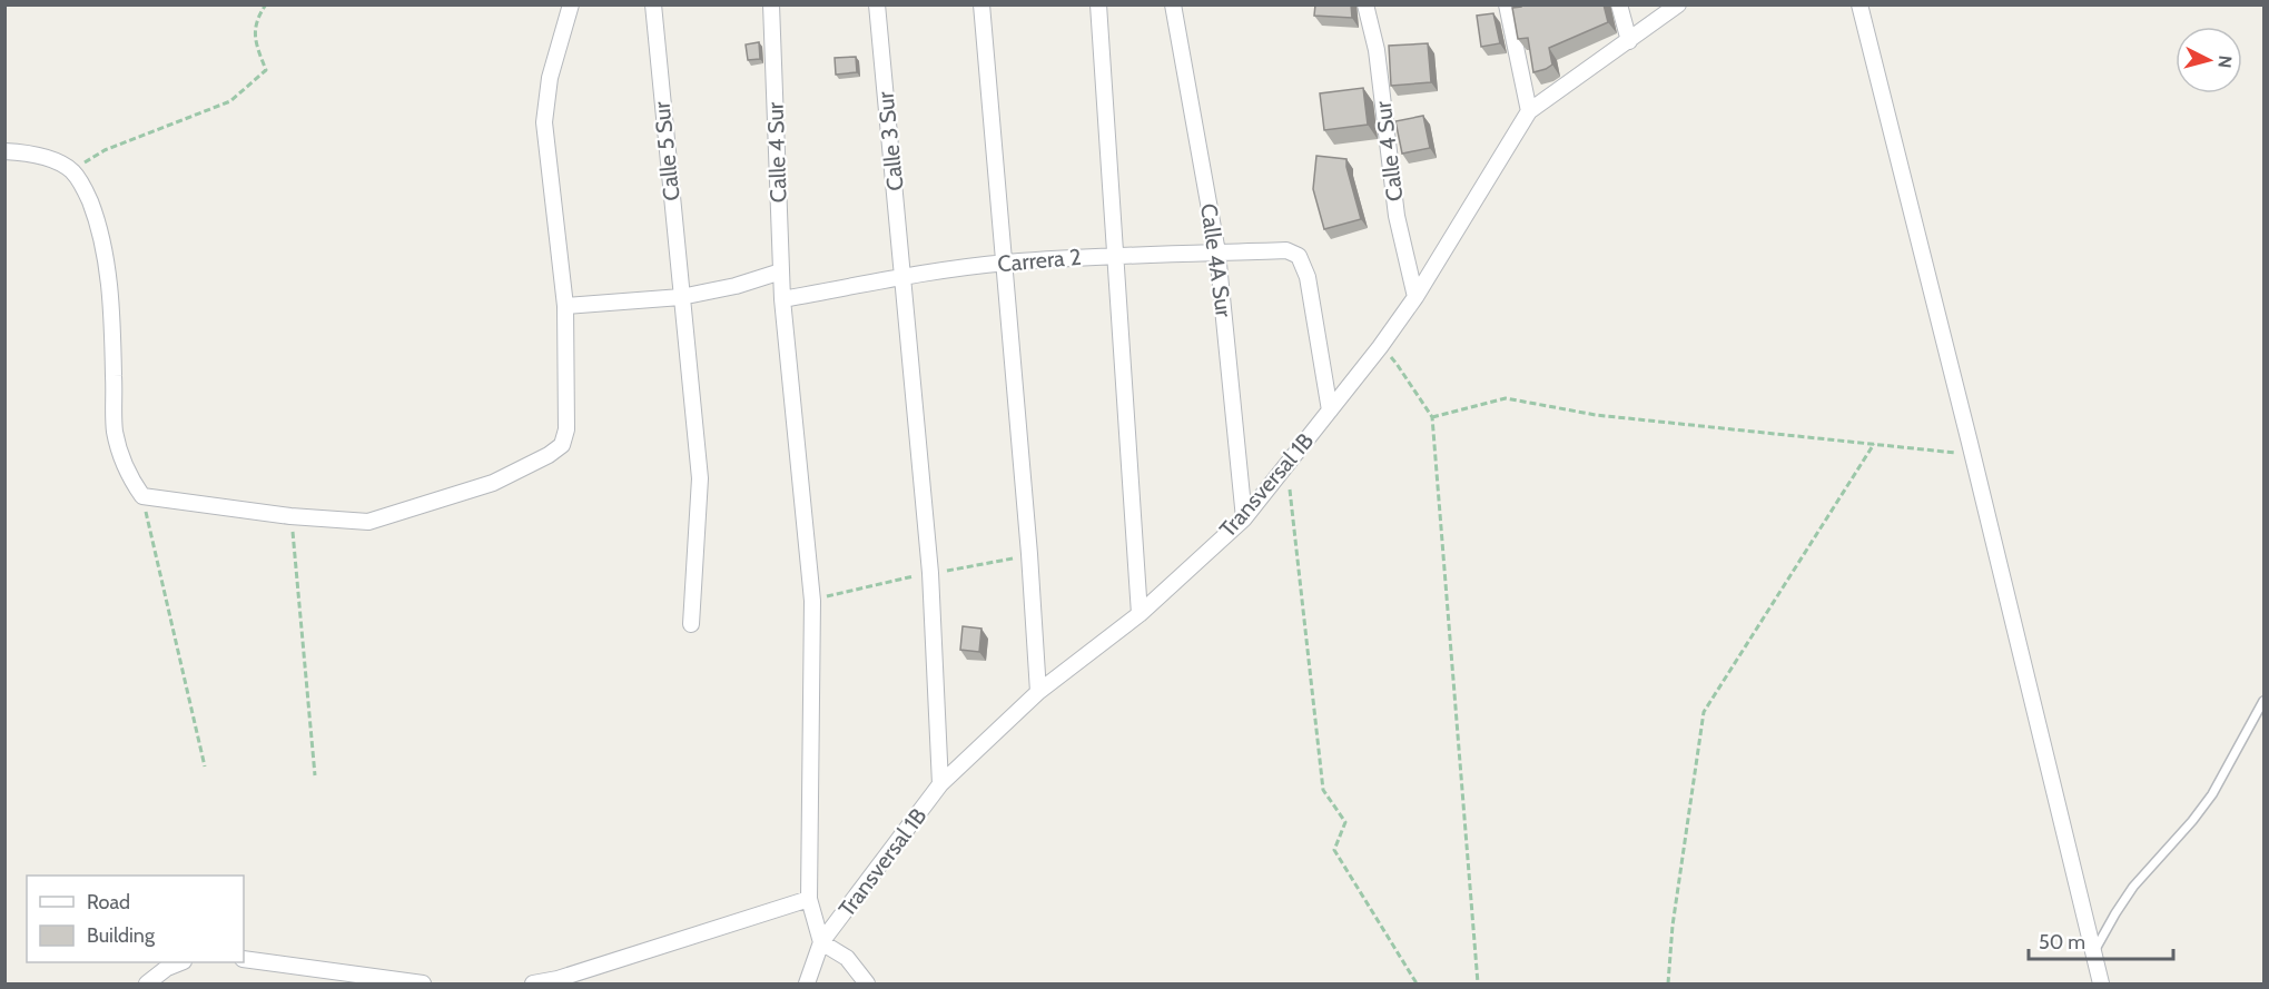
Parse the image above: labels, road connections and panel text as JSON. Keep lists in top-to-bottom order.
{
  "streets": {
    "street": [
      "Calle 3 Sur",
      "Calle 5 Sur",
      "Calle 4 Sur",
      "Carrera 2",
      "Calle 4A Sur",
      "Transversal 1B"
    ]
  },
  "crossings": [
    ["Calle 3 Sur", "Carrera 2"],
    ["Calle 3 Sur", "Transversal 1B"],
    ["Calle 4 Sur", "Carrera 2"],
    ["Calle 4 Sur", "Transversal 1B"],
    ["Carrera 2", "Calle 4A Sur"],
    ["Carrera 2", "Transversal 1B"],
    ["Calle 4A Sur", "Transversal 1B"]
  ],
  "legend": ["Road", "Building"],
  "scale_bar": "50 m",
  "north": "right"
}
